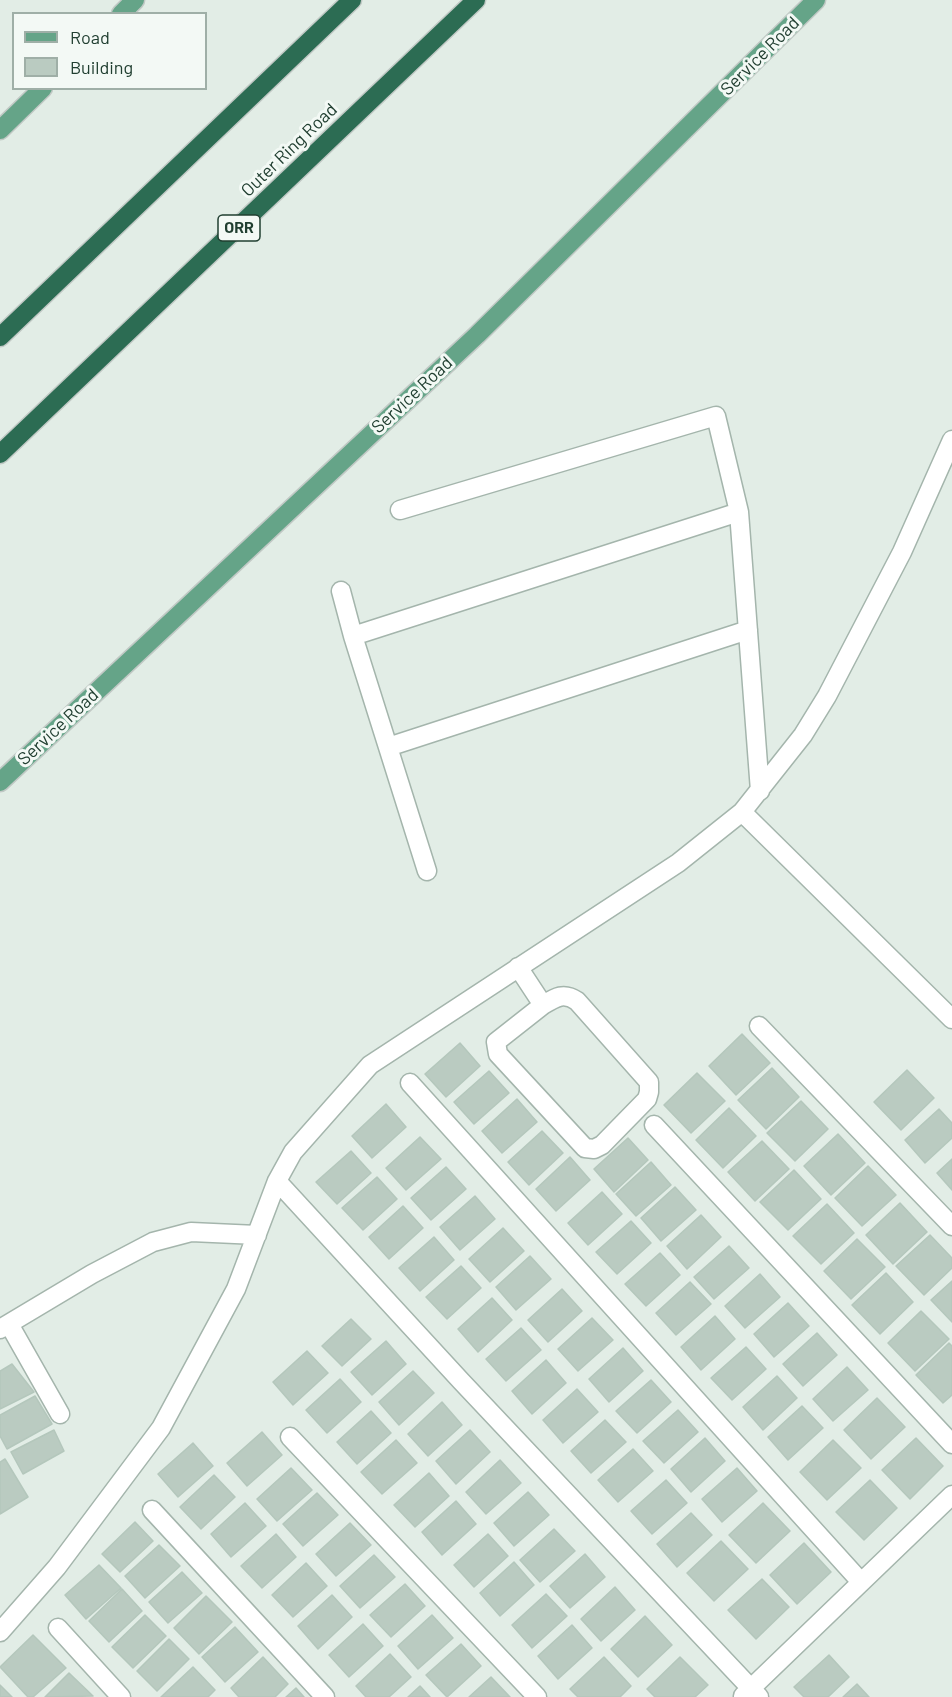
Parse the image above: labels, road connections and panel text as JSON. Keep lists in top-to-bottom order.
{
  "streets": {
    "highway": ["Outer Ring Road", "ORR"],
    "main road": ["Service Road"]
  },
  "legend": ["Road", "Building"]
}
